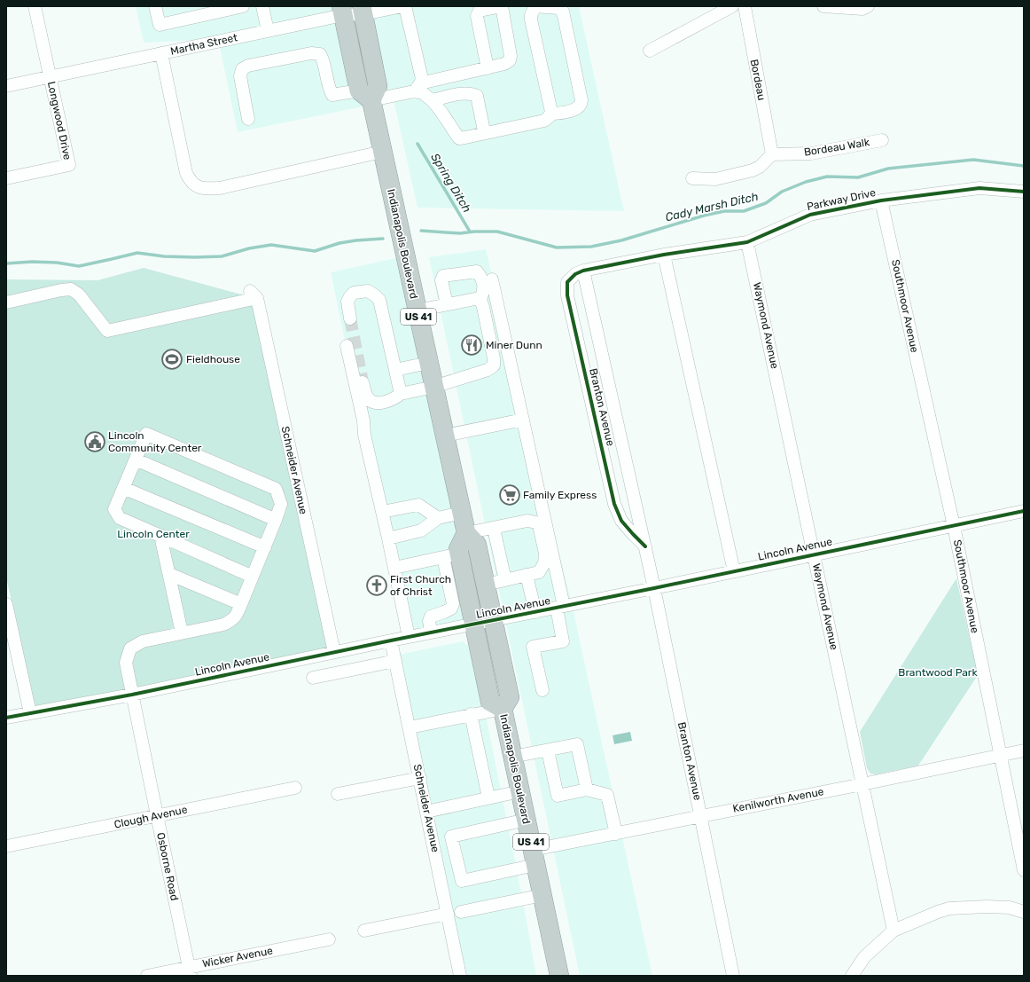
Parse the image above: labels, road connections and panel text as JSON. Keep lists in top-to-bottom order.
{
  "streets": {
    "highway": ["Indianapolis Boulevard", "US 41"],
    "street": [
      "Martha Street",
      "Bordeau",
      "Longwood Drive",
      "Bordeau Walk",
      "Parkway Drive",
      "Southmoor Avenue",
      "Waymond Avenue",
      "Branton Avenue",
      "Schneider Avenue",
      "Lincoln Avenue",
      "Kenilworth Avenue",
      "Clough Avenue",
      "Osborne Road",
      "Wicker Avenue"
    ]
  },
  "crossings": [
    ["Martha Street", "Longwood Drive"],
    ["Martha Street", "Indianapolis Boulevard"],
    ["Bordeau", "Bordeau Walk"],
    ["Parkway Drive", "Southmoor Avenue"],
    ["Parkway Drive", "Waymond Avenue"],
    ["Parkway Drive", "Branton Avenue"],
    ["Indianapolis Boulevard", "Lincoln Avenue"],
    ["Indianapolis Boulevard", "Kenilworth Avenue"],
    ["Southmoor Avenue", "Lincoln Avenue"],
    ["Southmoor Avenue", "Kenilworth Avenue"],
    ["Waymond Avenue", "Lincoln Avenue"],
    ["Waymond Avenue", "Kenilworth Avenue"],
    ["Branton Avenue", "Lincoln Avenue"],
    ["Branton Avenue", "Kenilworth Avenue"],
    ["Schneider Avenue", "Lincoln Avenue"],
    ["Lincoln Avenue", "Osborne Road"],
    ["Clough Avenue", "Osborne Road"],
    ["Osborne Road", "Wicker Avenue"]
  ],
  "water": ["Spring Ditch", "Cady Marsh Ditch"],
  "parks": ["Lincoln Center", "Brantwood Park"],
  "places": {
    "restaurant": ["Miner Dunn"],
    "sports": ["Fieldhouse"],
    "public building": ["Lincoln Community Center"],
    "supermarket": ["Family Express"],
    "church": ["First Church of Christ"]
  }
}
